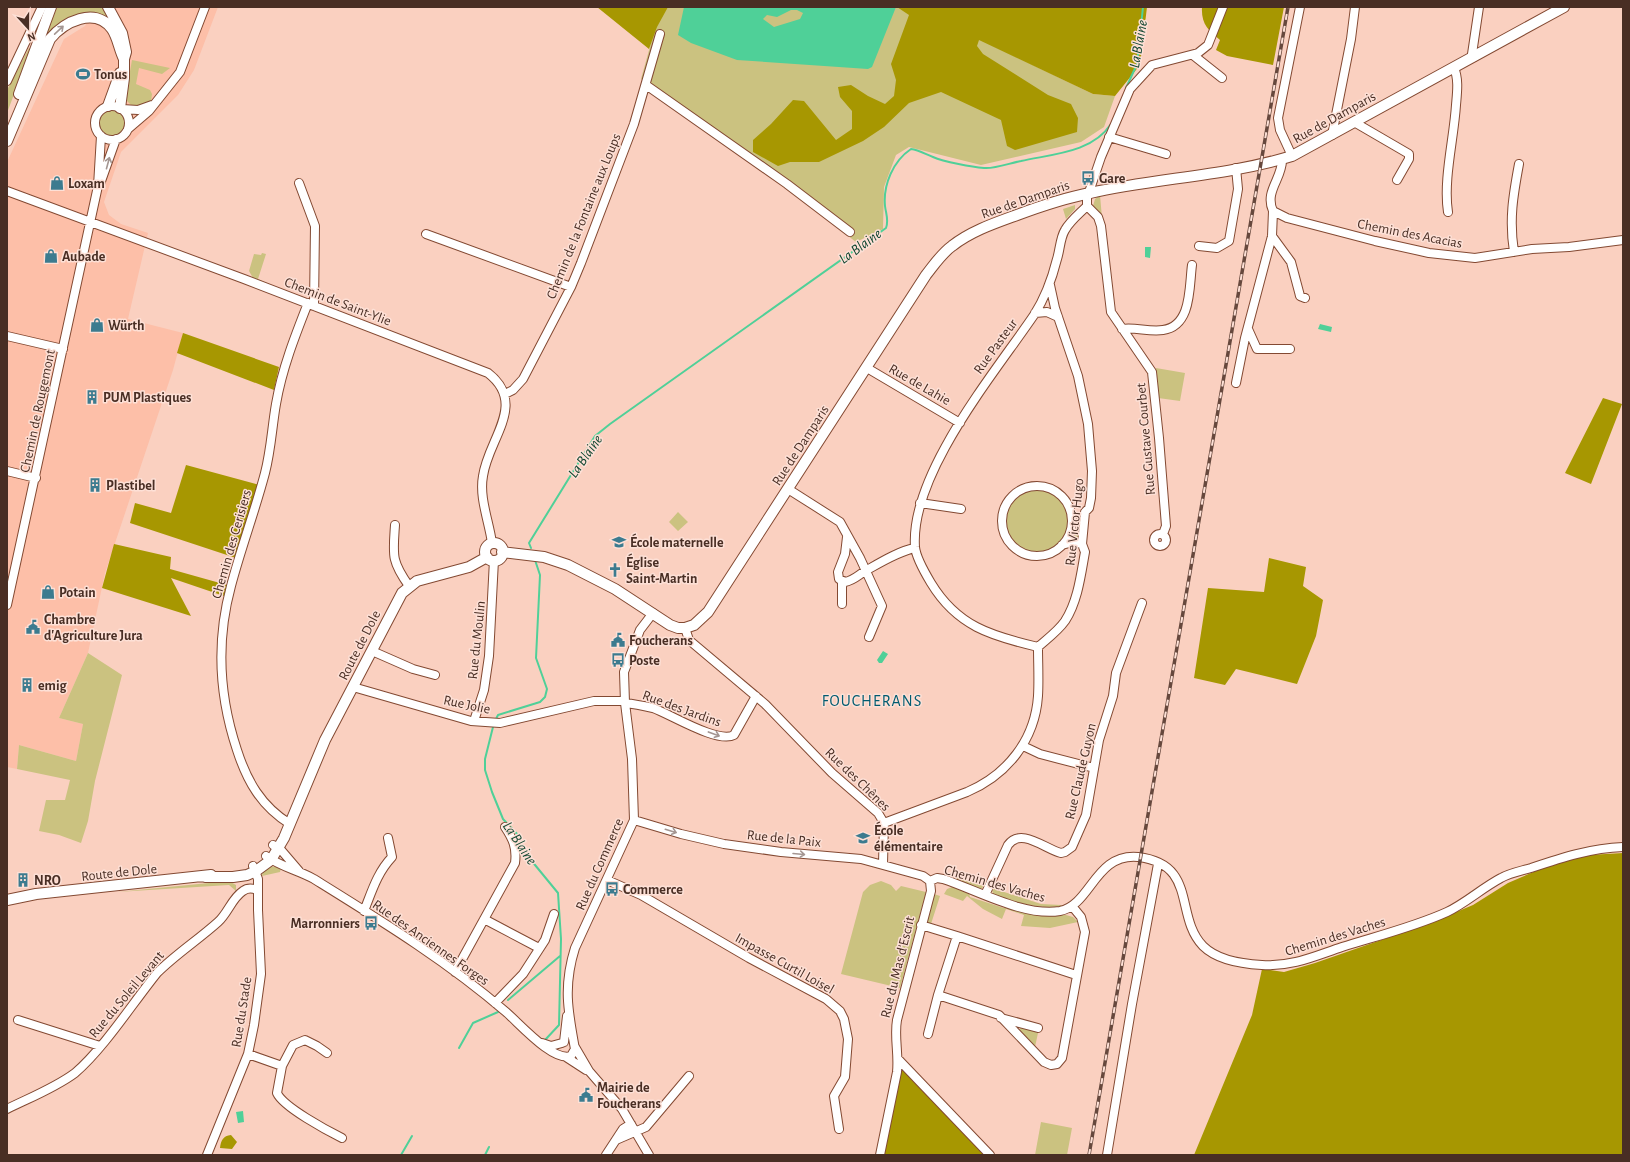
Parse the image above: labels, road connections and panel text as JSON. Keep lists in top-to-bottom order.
{
  "streets": {
    "main road": ["Rue de Damparis", "Route de Dole"],
    "street": [
      "Chemin de la Fontaine aux Loups",
      "Chemin des Acacias",
      "Chemin de Saint-Ylie",
      "Rue Pasteur",
      "Rue de Lahie",
      "Chemin de Rougemont",
      "Rue Gustave Courbet",
      "Rue Victor Hugo",
      "Chemin des Cerisiers",
      "Rue du Moulin",
      "Rue Jolie",
      "Rue des Jardins",
      "Rue Claude Guyon",
      "Rue des Chênes",
      "Rue de la Paix",
      "Rue du Commerce",
      "Chemin des Vaches",
      "Rue des Anciennes Forges",
      "Impasse Curtil Loisel",
      "Rue du Mas d'Escrit",
      "Rue du Soleil Levant",
      "Rue du Stade"
    ]
  },
  "crossings": [
    ["Rue de Damparis", "Rue de Lahie"],
    ["Rue de Damparis", "Rue des Chênes"],
    ["Chemin de la Fontaine aux Loups", "Chemin de Saint-Ylie"],
    ["Chemin de Saint-Ylie", "Chemin de Rougemont"],
    ["Chemin de Saint-Ylie", "Chemin des Cerisiers"],
    ["Rue Pasteur", "Rue de Lahie"],
    ["Rue Pasteur", "Rue Gustave Courbet"],
    ["Rue Pasteur", "Rue Victor Hugo"],
    ["Rue Pasteur", "Rue des Chênes"],
    ["Rue Victor Hugo", "Rue des Chênes"],
    ["Chemin des Cerisiers", "Route de Dole"],
    ["Rue du Moulin", "Route de Dole"],
    ["Rue du Moulin", "Rue Jolie"],
    ["Route de Dole", "Rue Jolie"],
    ["Route de Dole", "Rue des Anciennes Forges"],
    ["Route de Dole", "Rue du Stade"],
    ["Rue Jolie", "Rue des Jardins"],
    ["Rue Jolie", "Rue du Commerce"],
    ["Rue des Jardins", "Rue des Chênes"],
    ["Rue des Jardins", "Rue du Commerce"],
    ["Rue Claude Guyon", "Chemin des Vaches"],
    ["Rue de la Paix", "Rue du Commerce"],
    ["Rue de la Paix", "Chemin des Vaches"],
    ["Rue de la Paix", "Rue du Mas d'Escrit"],
    ["Rue du Commerce", "Rue des Anciennes Forges"],
    ["Rue du Commerce", "Impasse Curtil Loisel"],
    ["Chemin des Vaches", "Rue du Mas d'Escrit"],
    ["Rue du Soleil Levant", "Rue du Stade"]
  ],
  "one_way": ["Rue des Jardins", "Rue de la Paix"],
  "districts": ["FOUCHERANS"],
  "water": ["La Blaine"],
  "places": {
    "sports": ["Tonus"],
    "bus stop": [
      "Gare",
      "Poste",
      "Commerce",
      "Marronniers"
    ],
    "shop": [
      "Loxam",
      "Aubade",
      "Würth",
      "Potain"
    ],
    "building": [
      "PUM Plastiques",
      "Plastibel",
      "emig",
      "NRO"
    ],
    "school or university": ["École maternelle", "École élémentaire"],
    "church": ["Église Saint-Martin"],
    "public building": ["Chambre d'Agriculture Jura", "Foucherans", "Mairie de Foucherans"]
  },
  "north": "bottom"
}
